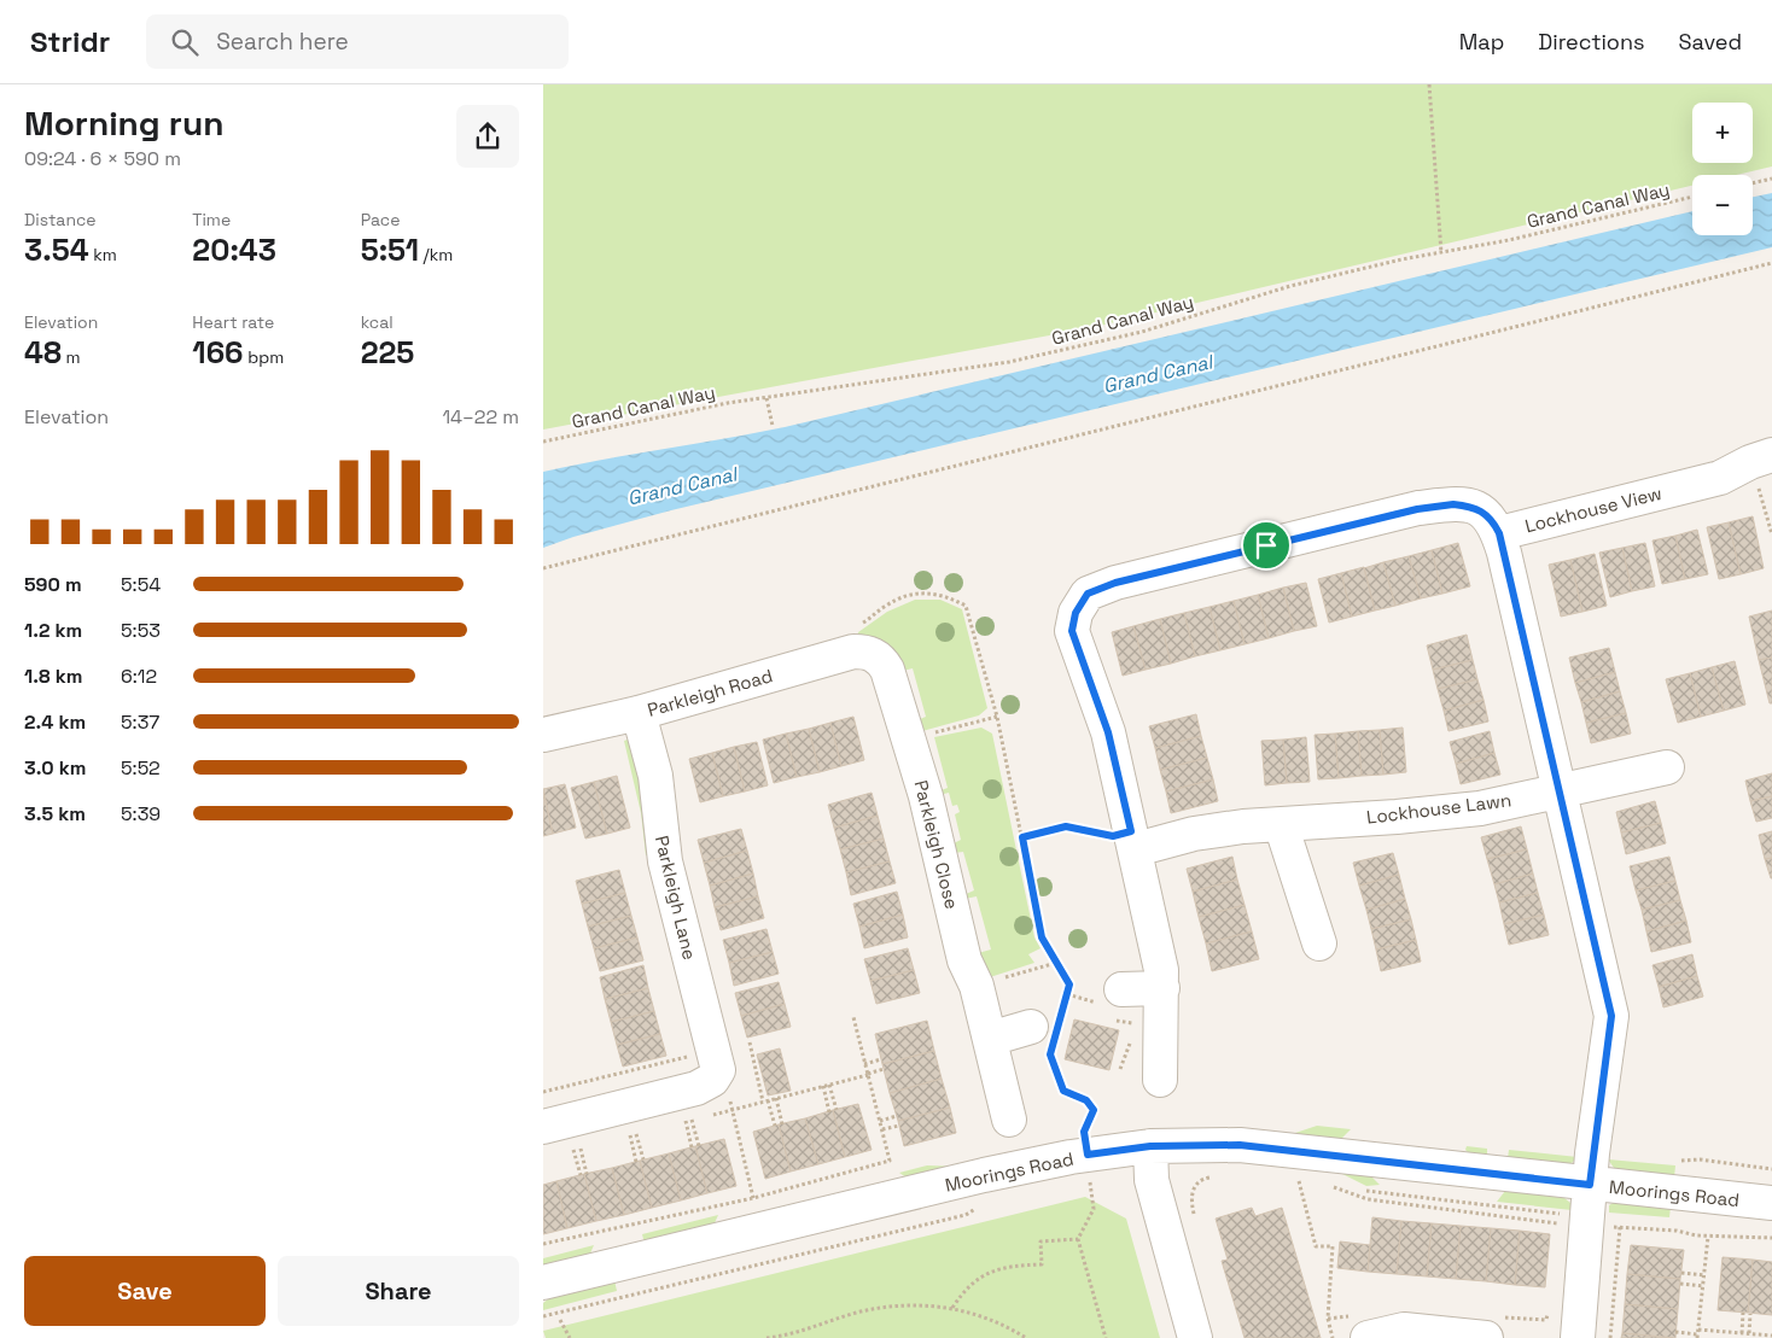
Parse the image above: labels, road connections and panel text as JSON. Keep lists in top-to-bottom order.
{
  "streets": {
    "street": [
      "Lockhouse View",
      "Parkleigh Road",
      "Lockhouse Lawn",
      "Parkleigh Close",
      "Parkleigh Lane",
      "Moorings Road"
    ],
    "path": ["Grand Canal Way"]
  },
  "crossings": [
    ["Parkleigh Road", "Parkleigh Close"],
    ["Parkleigh Road", "Parkleigh Lane"]
  ],
  "water": ["Grand Canal"],
  "page": {
    "header": "Stridr",
    "search": "Search here",
    "nav": ["Map", "Directions", "Saved"],
    "heading": ["Morning run", "09:24 · 6 × 590 m"],
    "map_buttons": ["+", "−"],
    "stats": [
      ["Distance", "3.54 km"],
      ["Time", "20:43"],
      ["Pace", "5:51 /km"],
      ["Elevation", "48 m"],
      ["Heart rate", "166 bpm"],
      ["kcal", "225"]
    ],
    "chart": ["Elevation", "14–22 m"],
    "list": [
      {
        "name": "590 m",
        "note": "5:54"
      },
      {
        "name": "1.2 km",
        "note": "5:53"
      },
      {
        "name": "1.8 km",
        "note": "6:12"
      },
      {
        "name": "2.4 km",
        "note": "5:37"
      },
      {
        "name": "3.0 km",
        "note": "5:52"
      },
      {
        "name": "3.5 km",
        "note": "5:39"
      }
    ],
    "buttons": ["Save", "Share"]
  }
}
